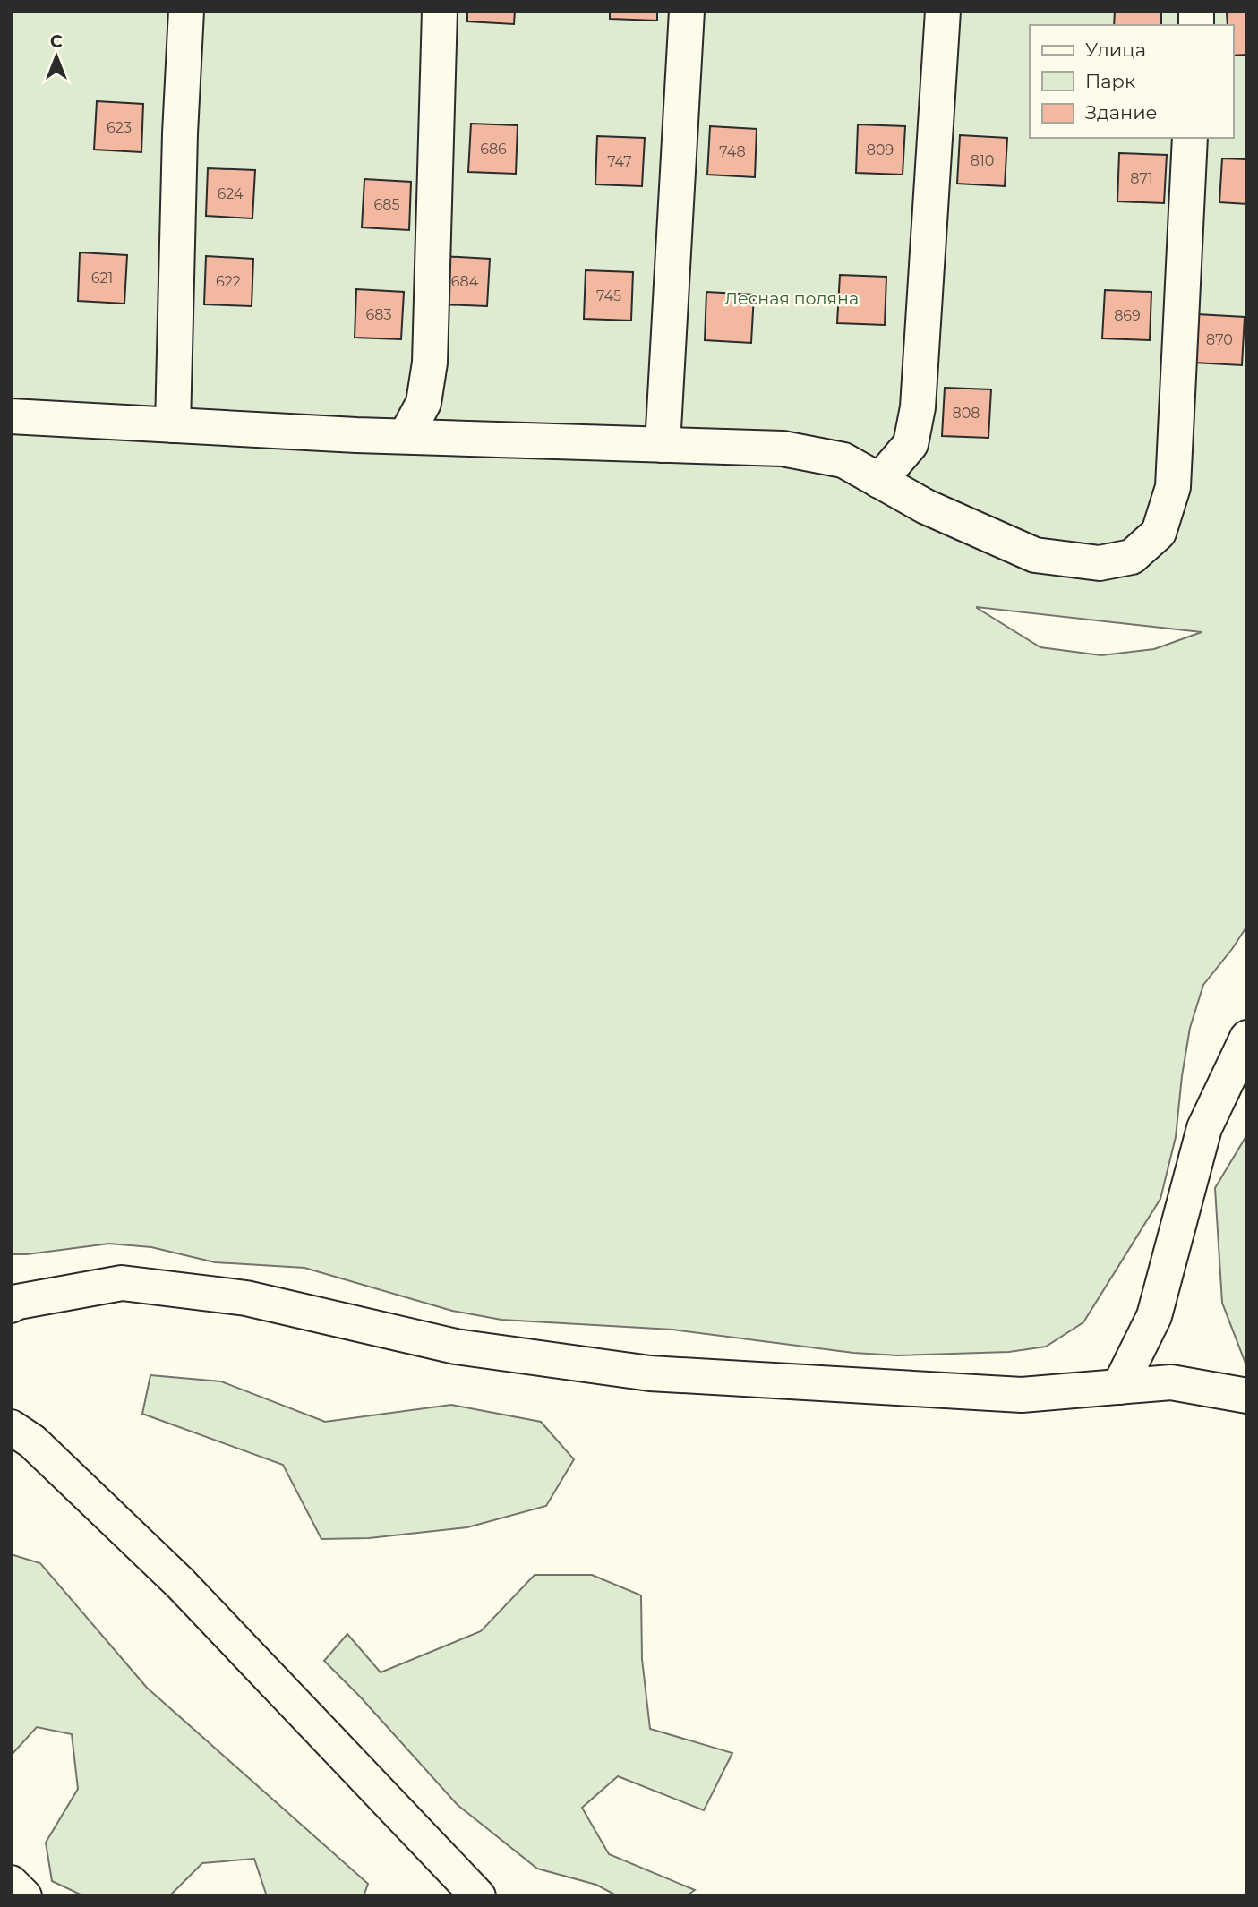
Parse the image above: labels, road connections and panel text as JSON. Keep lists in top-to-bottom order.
{
  "parks": ["Лесная поляна"],
  "house_numbers": [
    "623",
    "686",
    "809",
    "748",
    "810",
    "747",
    "871",
    "624",
    "685",
    "621",
    "622",
    "684",
    "745",
    "683",
    "869",
    "870",
    "808"
  ],
  "legend": ["Улица", "Парк", "Здание"],
  "north": "top"
}
